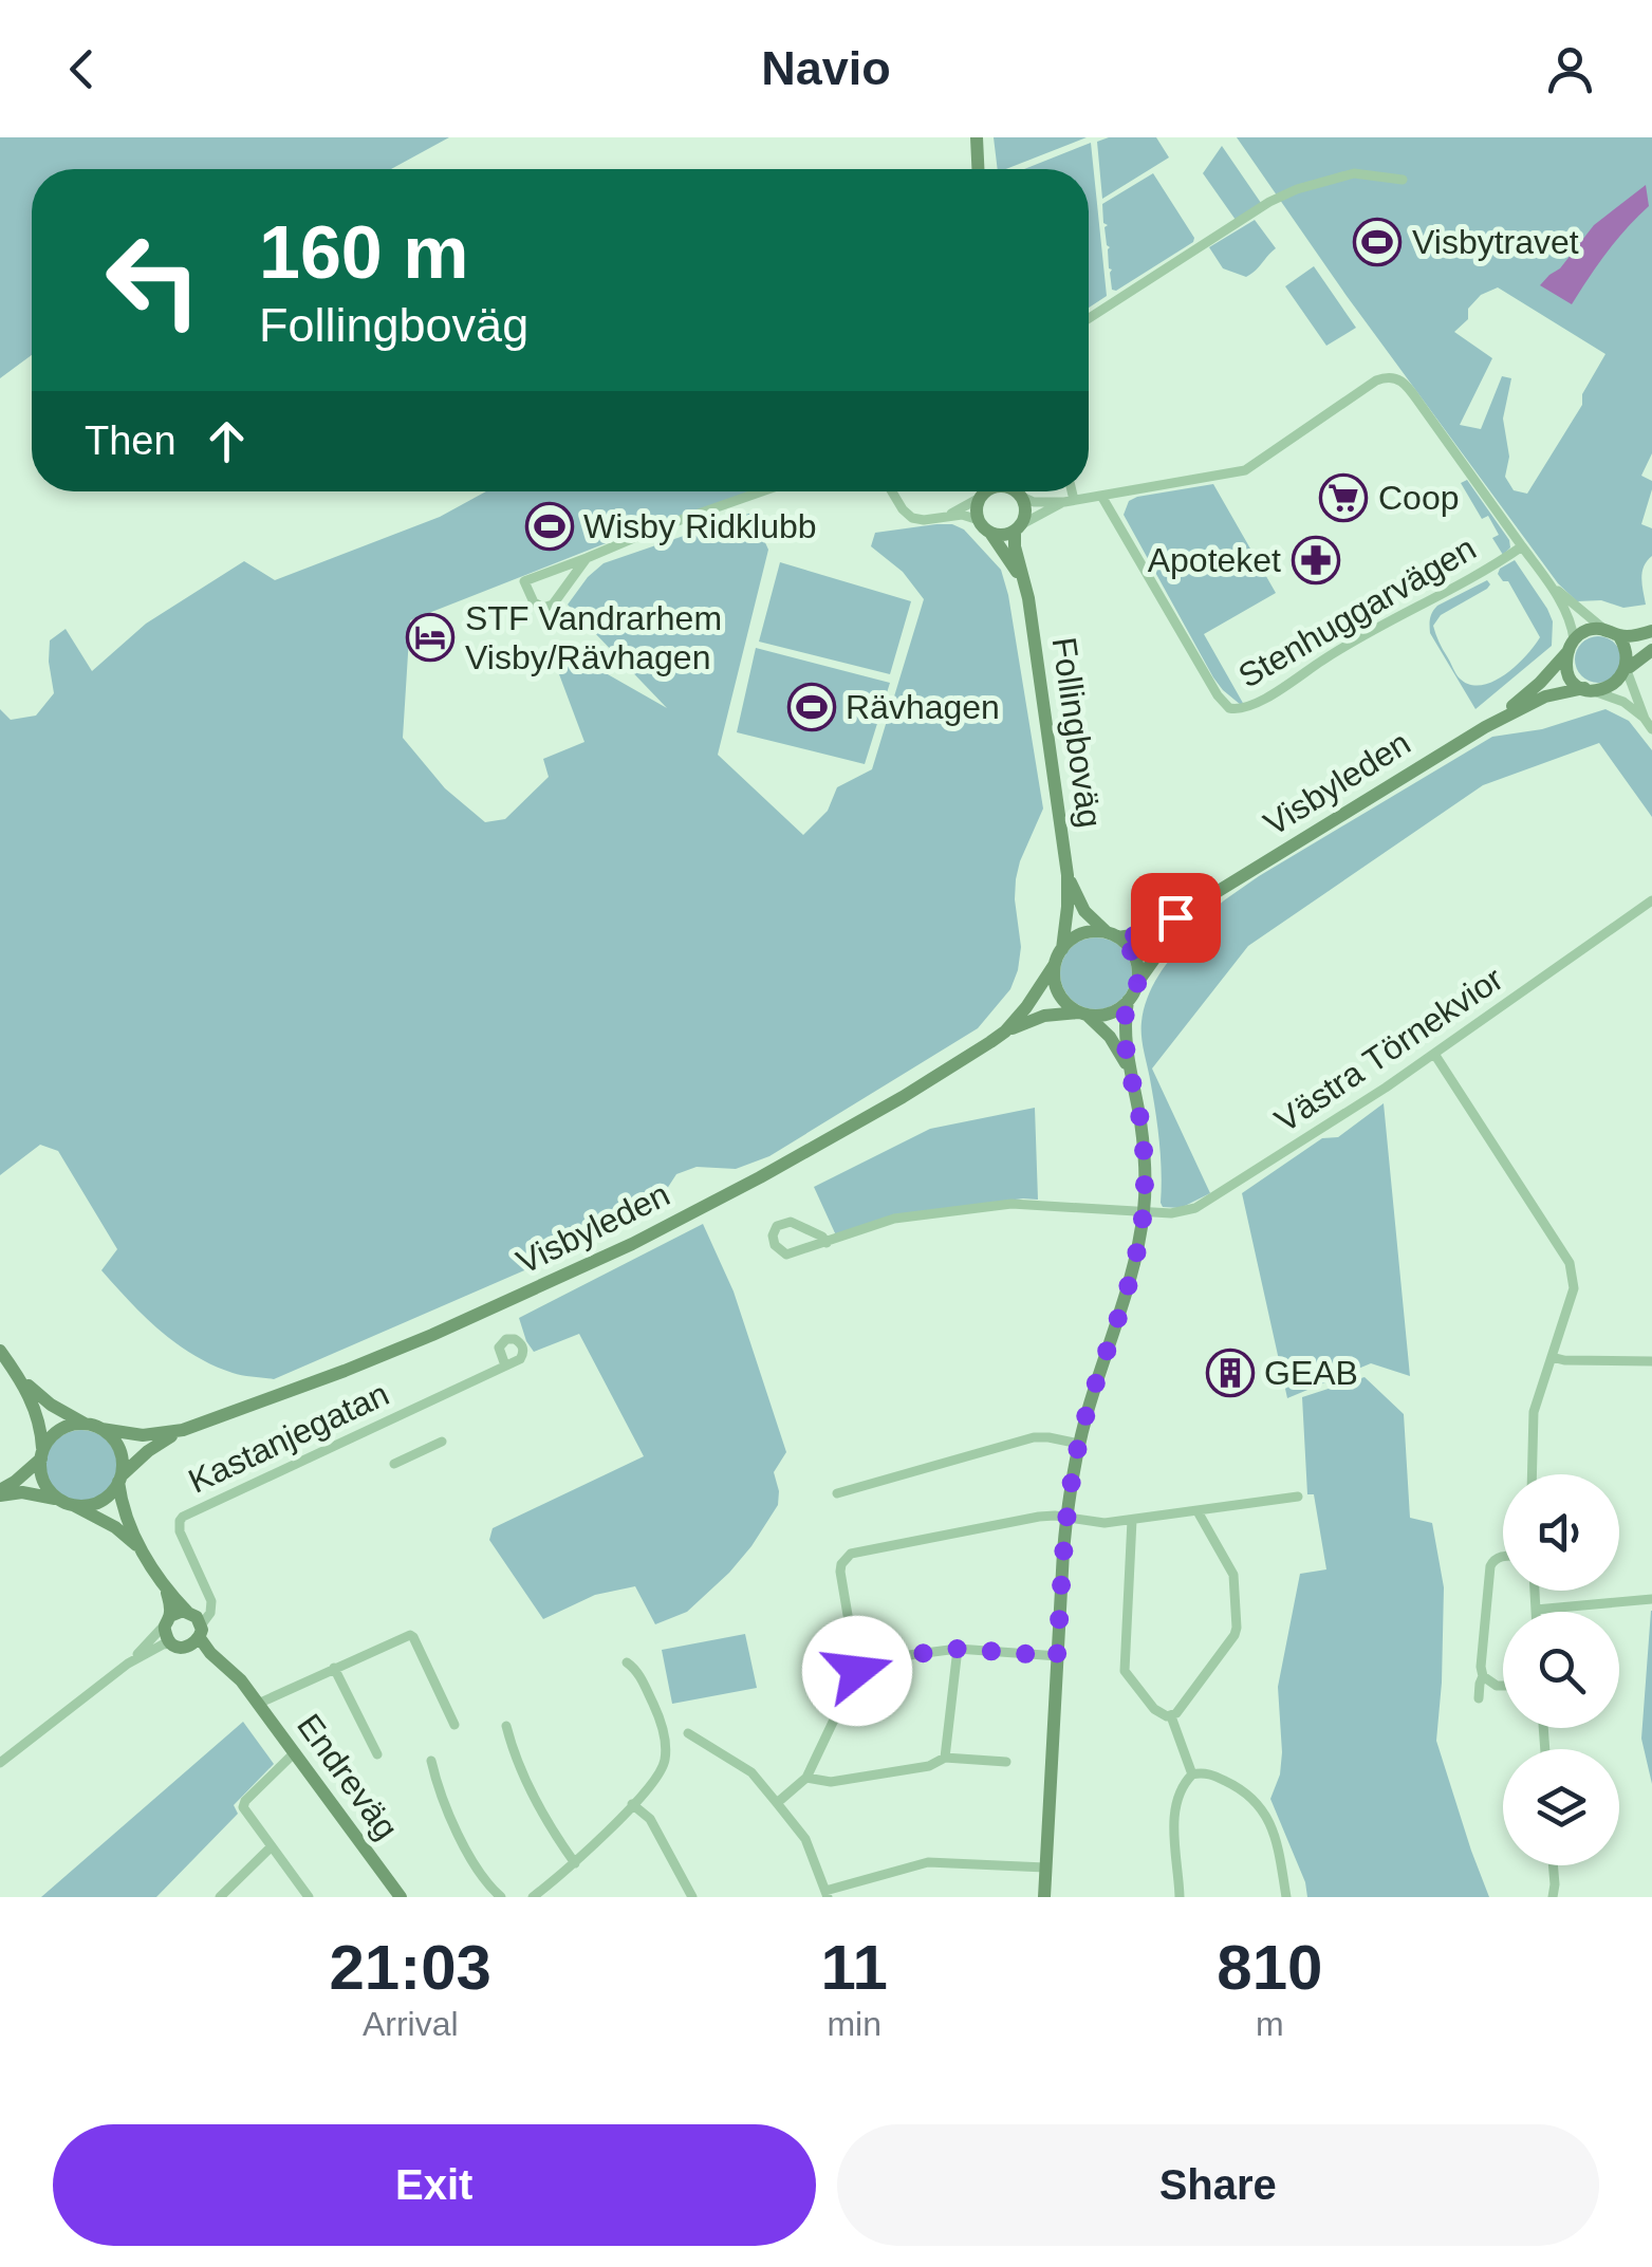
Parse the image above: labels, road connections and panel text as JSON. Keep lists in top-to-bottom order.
{
  "streets": {
    "main road": ["Follingboväg", "Visbyleden", "Endreväg"],
    "street": ["Stenhuggarvägen", "Västra Törnekvior", "Kastanjegatan"]
  },
  "crossings": [
    ["Follingboväg", "Visbyleden"],
    ["Visbyleden", "Endreväg"],
    ["Kastanjegatan", "Endreväg"]
  ],
  "places": {
    "sports": ["Visbytravet", "Wisby Ridklubb", "Rävhagen"],
    "supermarket": ["Coop"],
    "pharmacy": ["Apoteket"],
    "hotel": ["STF Vandrarhem Visby/Rävhagen"],
    "building": ["GEAB"]
  },
  "page": {
    "header": "Navio",
    "turn": ["160 m", "Follingboväg"],
    "then": "Then",
    "eta": [
      "21:03",
      "Arrival",
      "11",
      "min",
      "810",
      "m"
    ],
    "buttons": ["Exit", "Share"]
  }
}
